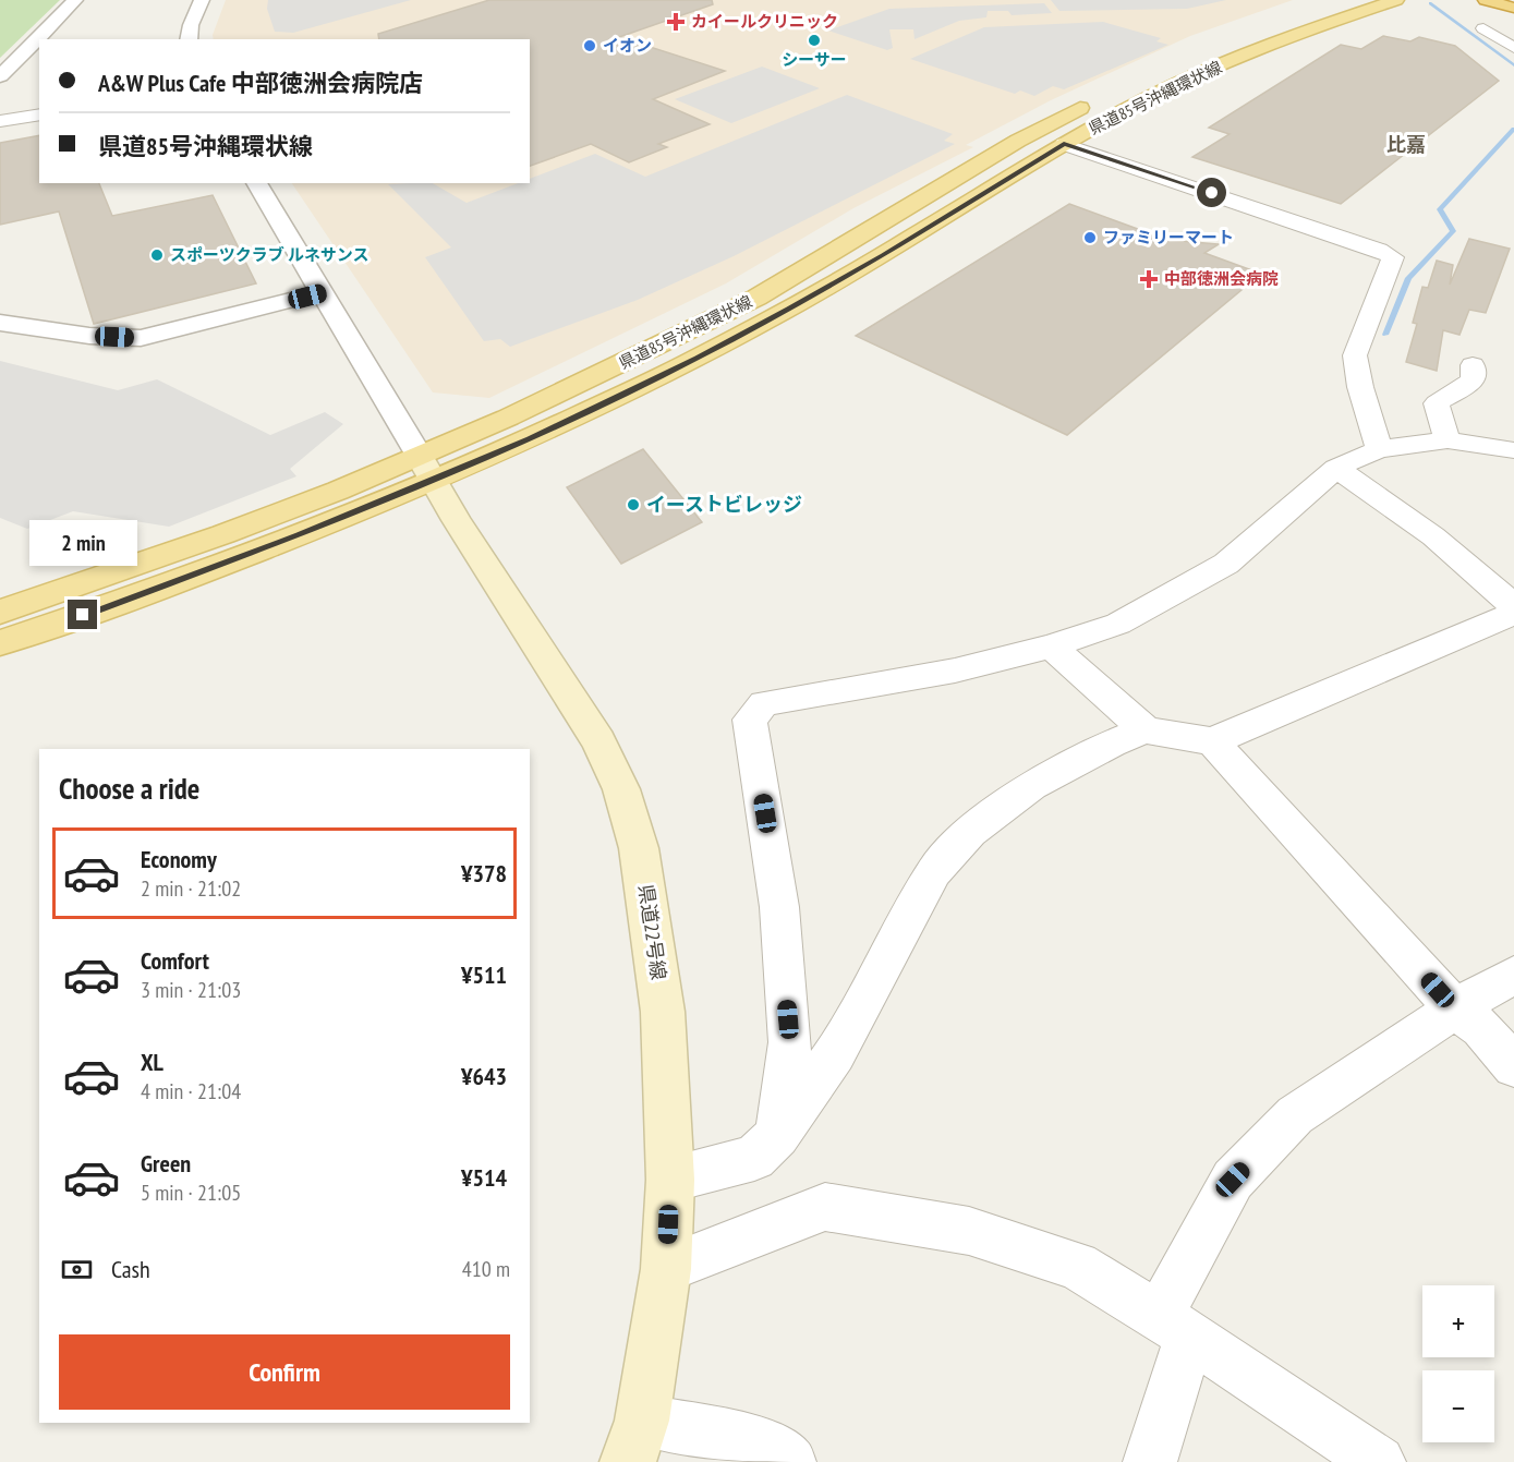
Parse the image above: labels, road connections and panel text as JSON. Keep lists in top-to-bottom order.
{
  "streets": {
    "main road": ["県道85号沖縄環状線", "県道22号線"]
  },
  "crossings": [
    ["県道85号沖縄環状線", "県道22号線"]
  ],
  "districts": ["比嘉"],
  "places": {
    "health": ["カイールクリニック", "中部徳洲会病院"],
    "other": [
      "シーサー",
      "イオン",
      "ファミリーマート",
      "スポーツクラブ ルネサンス",
      "イーストビレッジ"
    ]
  },
  "page": {
    "banner": ["A&W Plus Cafe 中部徳洲会病院店", "県道85号沖縄環状線"],
    "bubble": "2 min",
    "heading": "Choose a ride",
    "list": [
      {
        "name": "Economy",
        "note": "2 min · 21:02",
        "value": "¥378"
      },
      {
        "name": "Comfort",
        "note": "3 min · 21:03",
        "value": "¥511"
      },
      {
        "name": "XL",
        "note": "4 min · 21:04",
        "value": "¥643"
      },
      {
        "name": "Green",
        "note": "5 min · 21:05",
        "value": "¥514"
      }
    ],
    "pay": ["Cash", "410 m"],
    "map_buttons": ["+", "−"],
    "buttons": "Confirm"
  }
}
